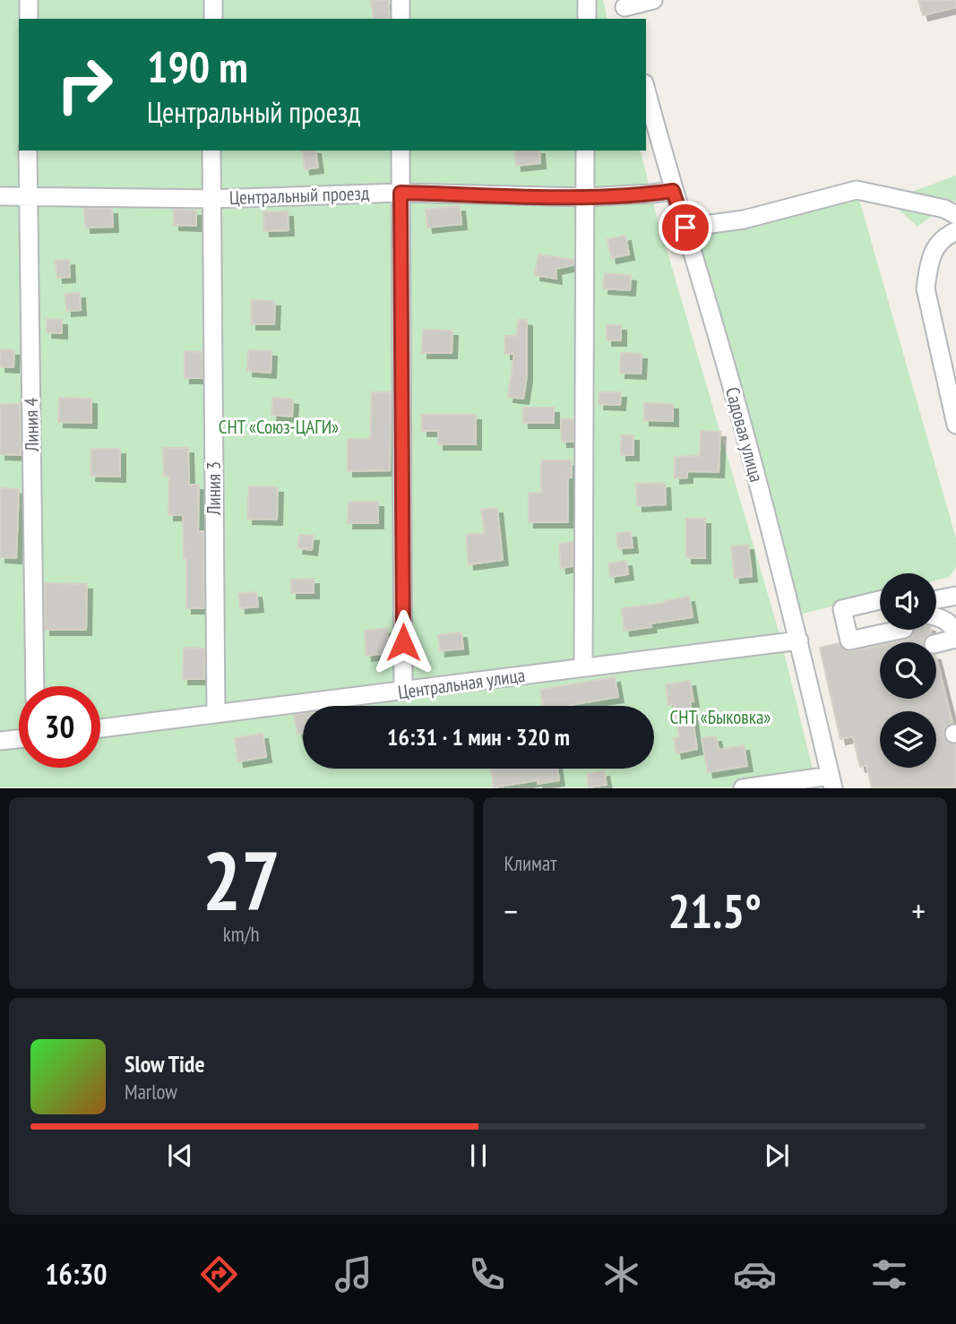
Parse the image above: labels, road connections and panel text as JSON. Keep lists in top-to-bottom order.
{
  "streets": {
    "street": [
      "Центральный проезд",
      "Линия 4",
      "Садовая улица",
      "Линия 3",
      "Центральная улица"
    ]
  },
  "crossings": [
    ["Центральный проезд", "Линия 4"],
    ["Центральный проезд", "Садовая улица"],
    ["Центральный проезд", "Линия 3"],
    ["Садовая улица", "Центральная улица"],
    ["Линия 3", "Центральная улица"]
  ],
  "parks": ["СНТ «Союз-ЦАГИ»", "СНТ «Быковка»"],
  "page": {
    "turn": ["190 m", "Центральный проезд"],
    "limit": "30",
    "trip": "16:31 · 1 мин · 320 m",
    "tile": [
      ["27", "km/h"],
      "Климат"
    ],
    "heat": ["−", "21.5°", "+"],
    "song": ["Slow Tide", "Marlow"],
    "tabs": "16:30"
  }
}
